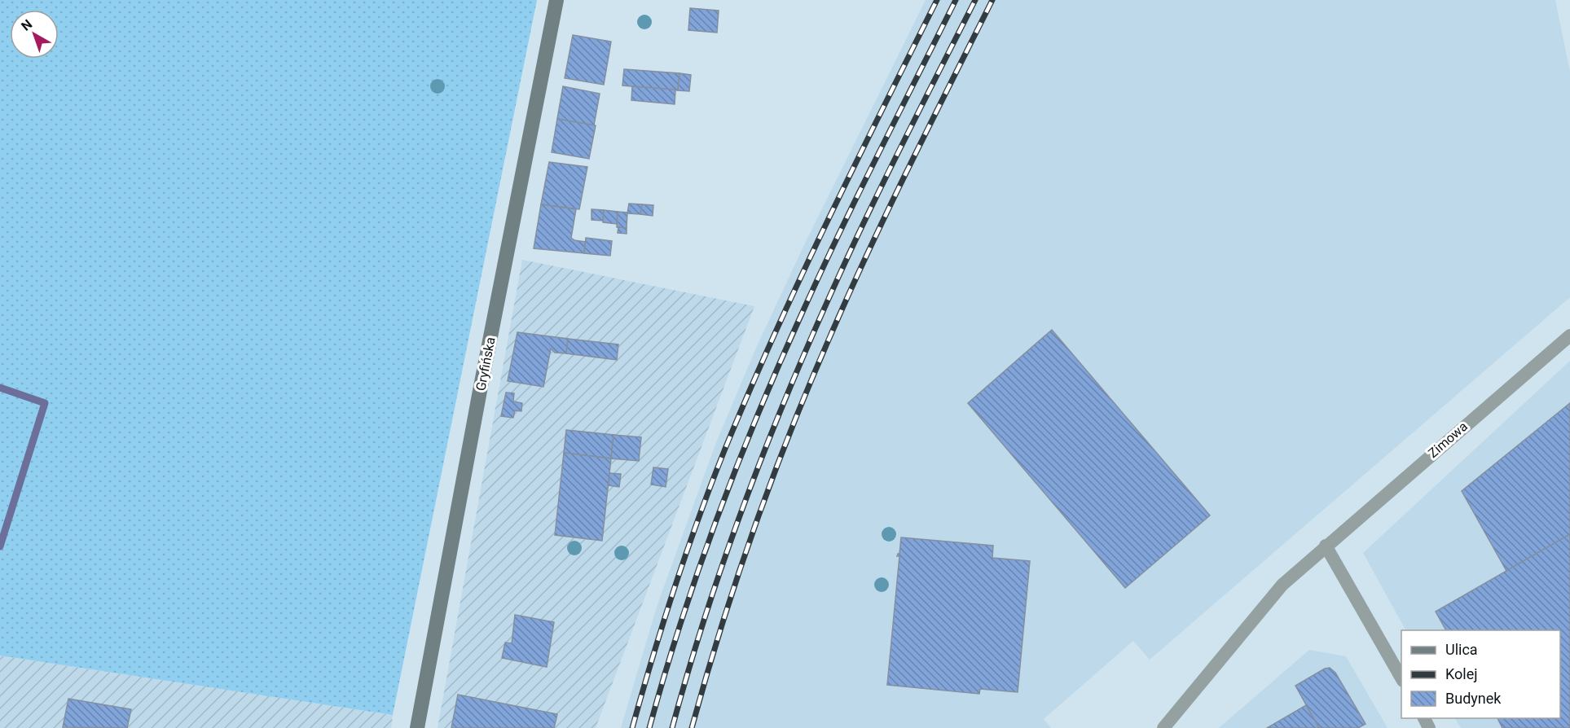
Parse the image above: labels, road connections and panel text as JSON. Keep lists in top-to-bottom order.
{
  "streets": {
    "street": ["Gryfińska"],
    "lane": ["Zimowa"]
  },
  "legend": ["Ulica", "Kolej", "Budynek"],
  "north": "top left"
}
